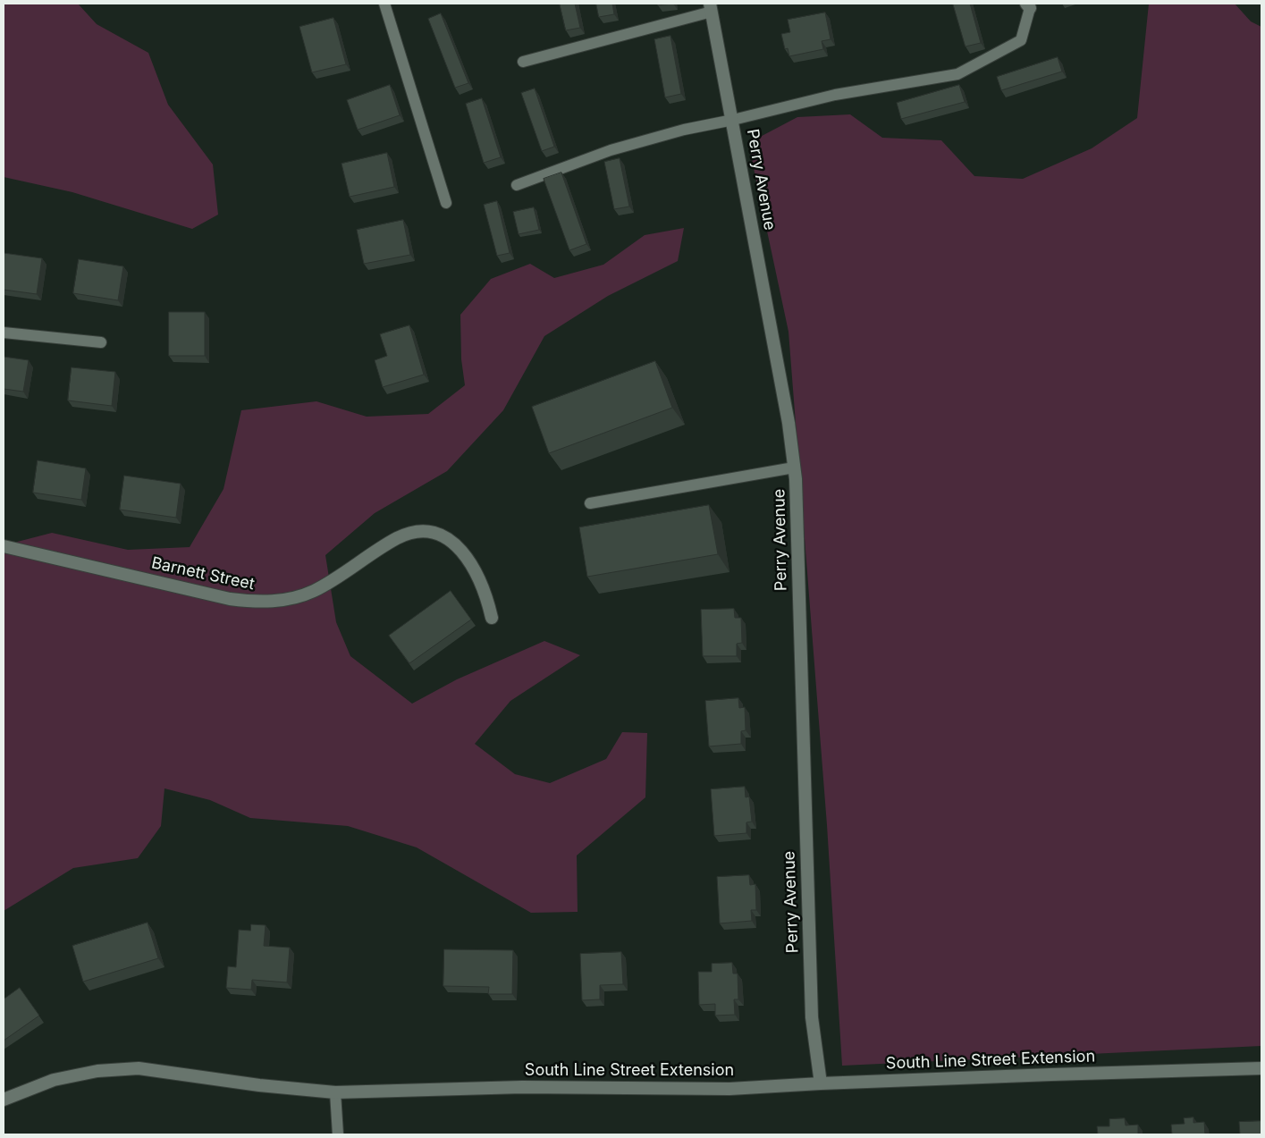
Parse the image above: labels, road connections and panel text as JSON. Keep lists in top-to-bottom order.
{
  "streets": {
    "street": ["Perry Avenue", "Barnett Street", "South Line Street Extension"]
  },
  "crossings": [
    ["Perry Avenue", "South Line Street Extension"]
  ]
}
